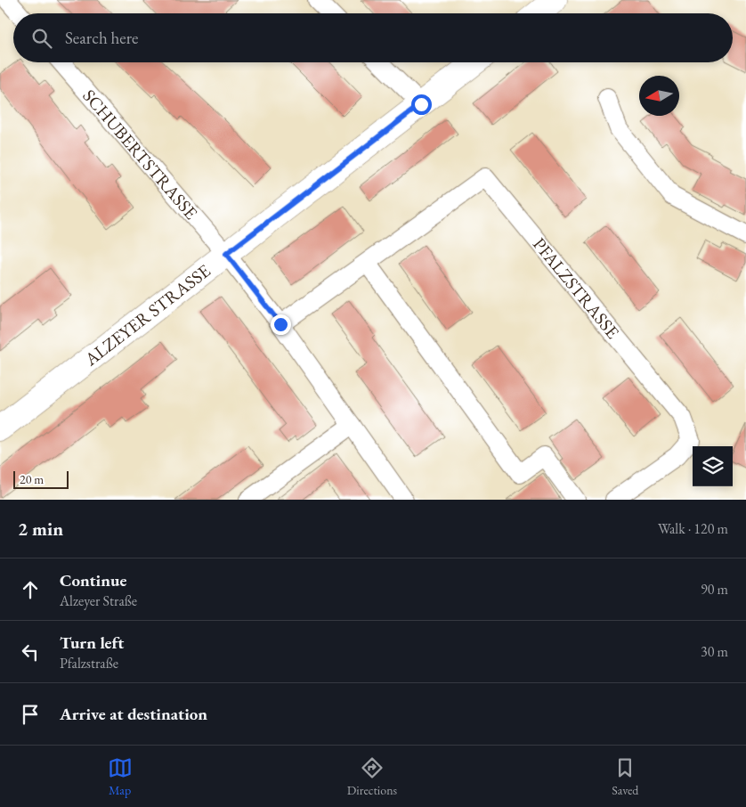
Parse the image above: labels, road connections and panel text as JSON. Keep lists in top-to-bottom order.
{
  "streets": {
    "main road": ["ALZEYER STRASSE"],
    "street": ["SCHUBERTSTRASSE", "PFALZSTRASSE"]
  },
  "crossings": [
    ["SCHUBERTSTRASSE", "ALZEYER STRASSE"]
  ],
  "scale_bar": "20 m",
  "north": "left",
  "page": {
    "search": "Search here",
    "scale": "20 m",
    "heading": ["2 min", "Walk · 120 m"],
    "list": [
      ["Continue", "Alzeyer Straße", "90 m"],
      ["Turn left", "Pfalzstraße", "30 m"],
      "Arrive at destination"
    ],
    "nav": ["Map", "Directions", "Saved"]
  }
}
